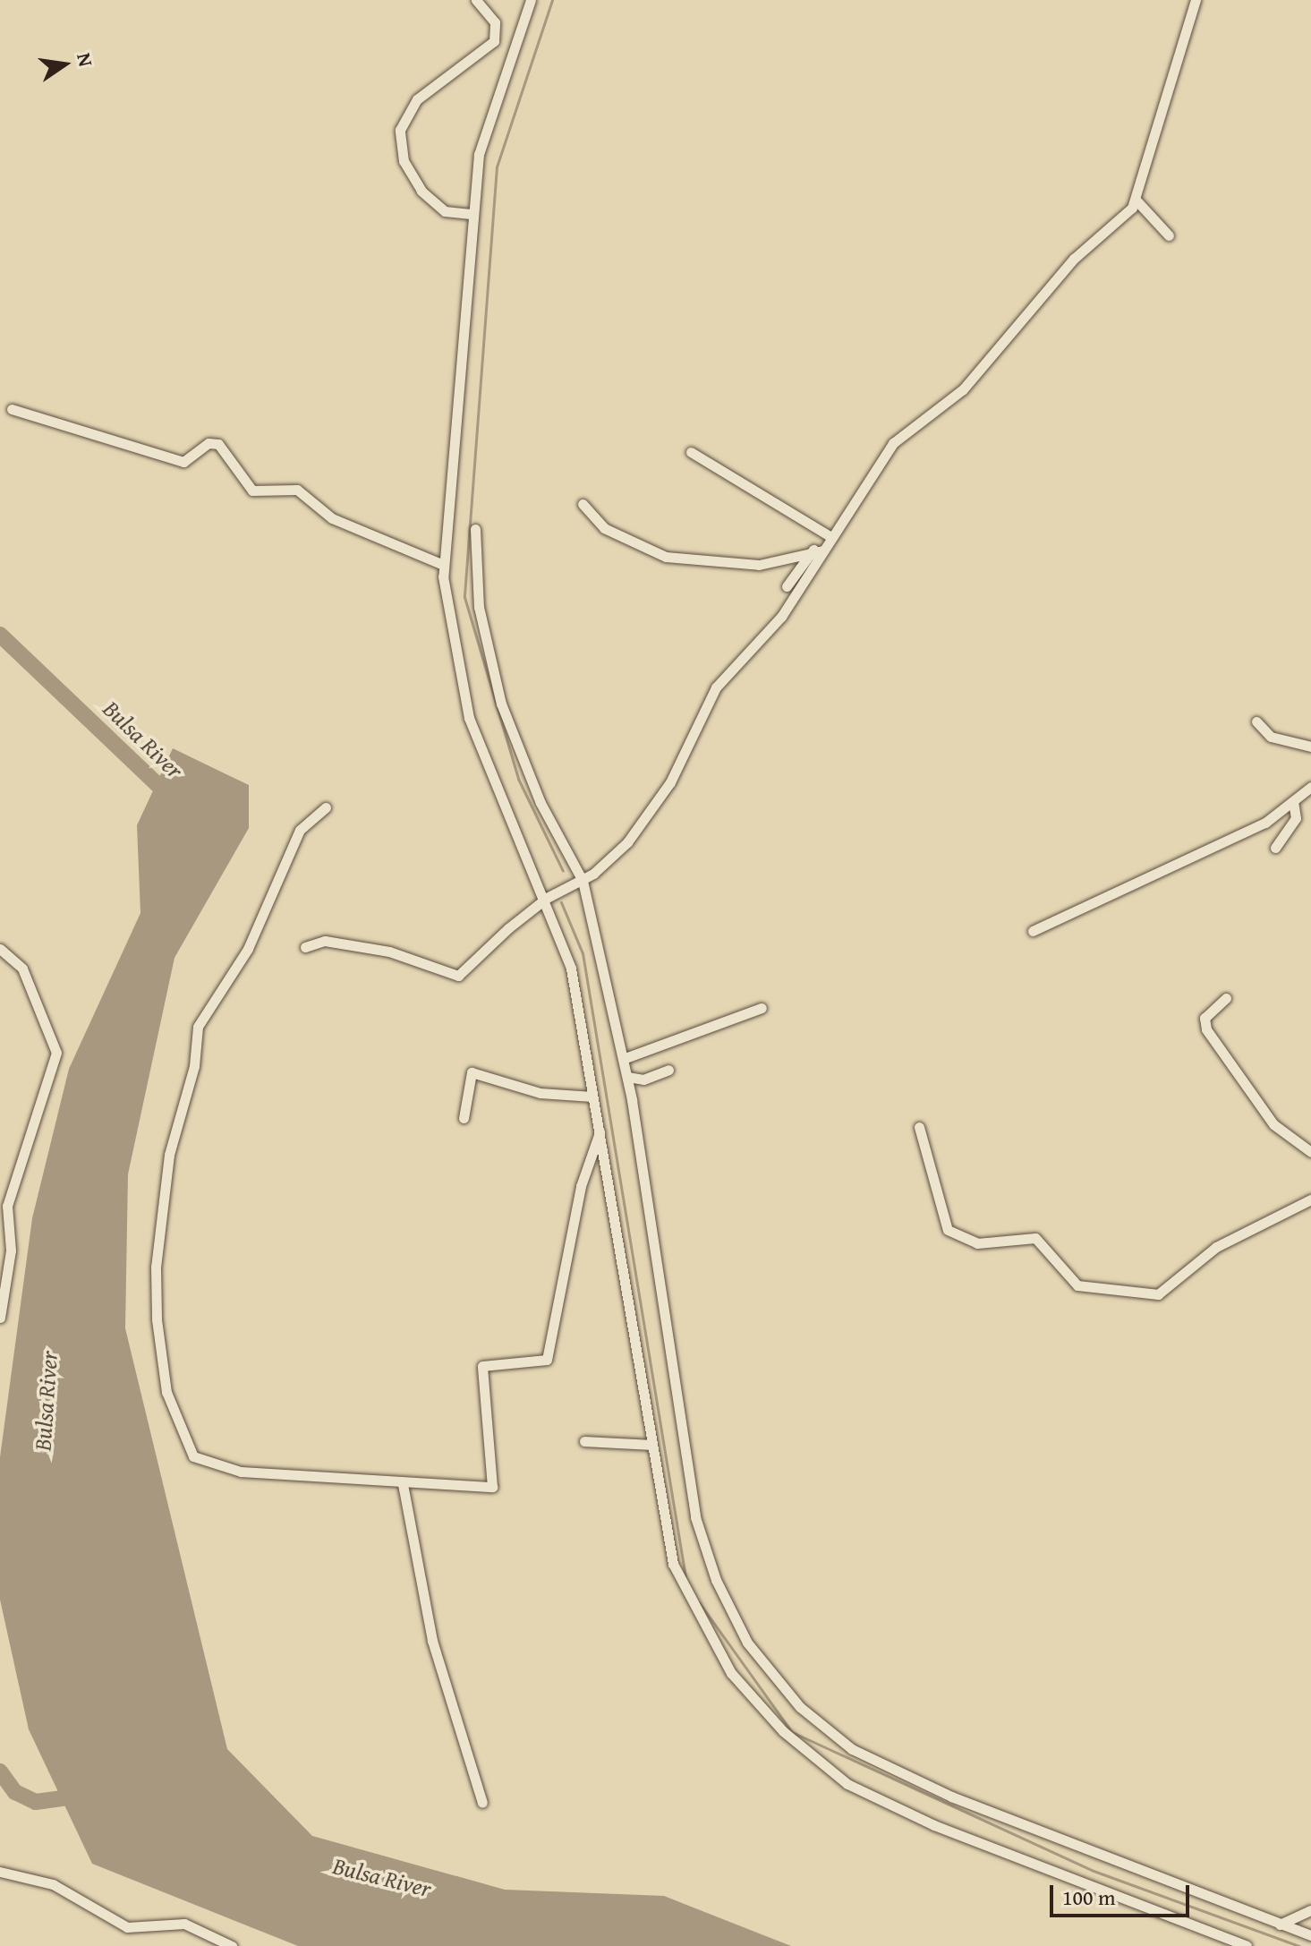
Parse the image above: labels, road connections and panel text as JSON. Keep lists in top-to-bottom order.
{
  "water": ["Bulsa River"],
  "scale_bar": "100 m",
  "north": "right"
}
